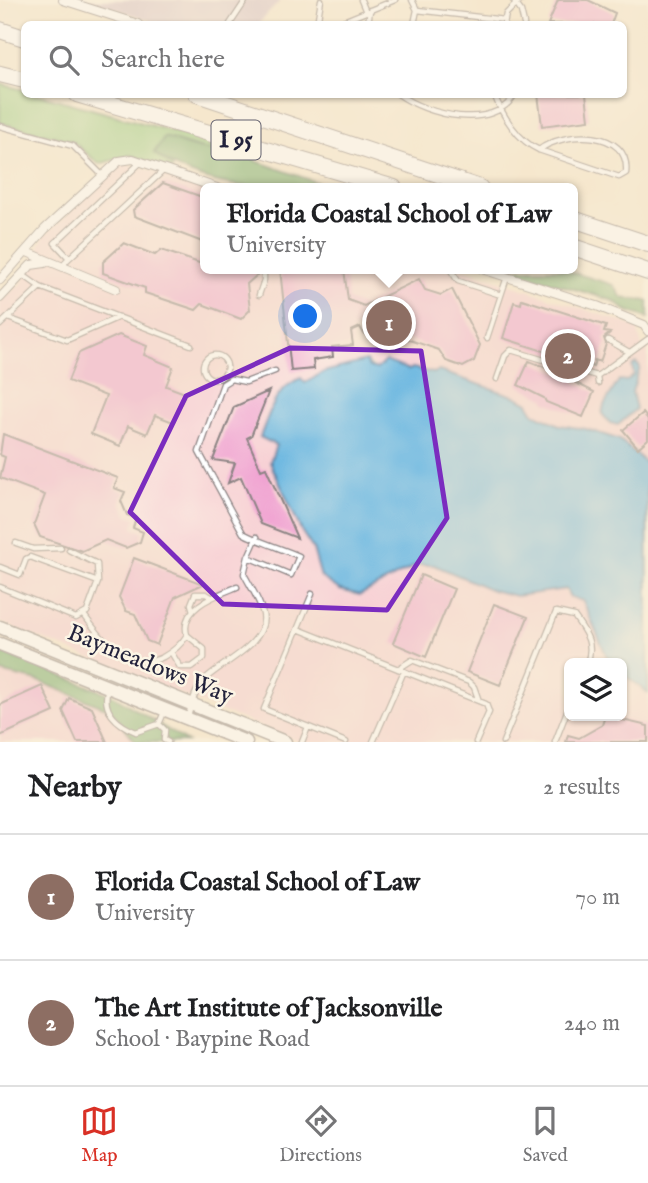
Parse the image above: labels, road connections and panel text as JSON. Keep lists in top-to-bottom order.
{
  "streets": {
    "highway": ["I 95"],
    "street": ["Baymeadows Way"]
  },
  "page": {
    "search": "Search here",
    "popup": ["Florida Coastal School of Law", "University"],
    "pins": ["1", "2"],
    "heading": ["Nearby", "2 results"],
    "list": [
      {
        "mark": "1",
        "name": "Florida Coastal School of Law",
        "note": "University",
        "value": "70 m"
      },
      {
        "mark": "2",
        "name": "The Art Institute of Jacksonville",
        "note": "School · Baypine Road",
        "value": "240 m"
      }
    ],
    "nav": ["Map", "Directions", "Saved"]
  }
}
